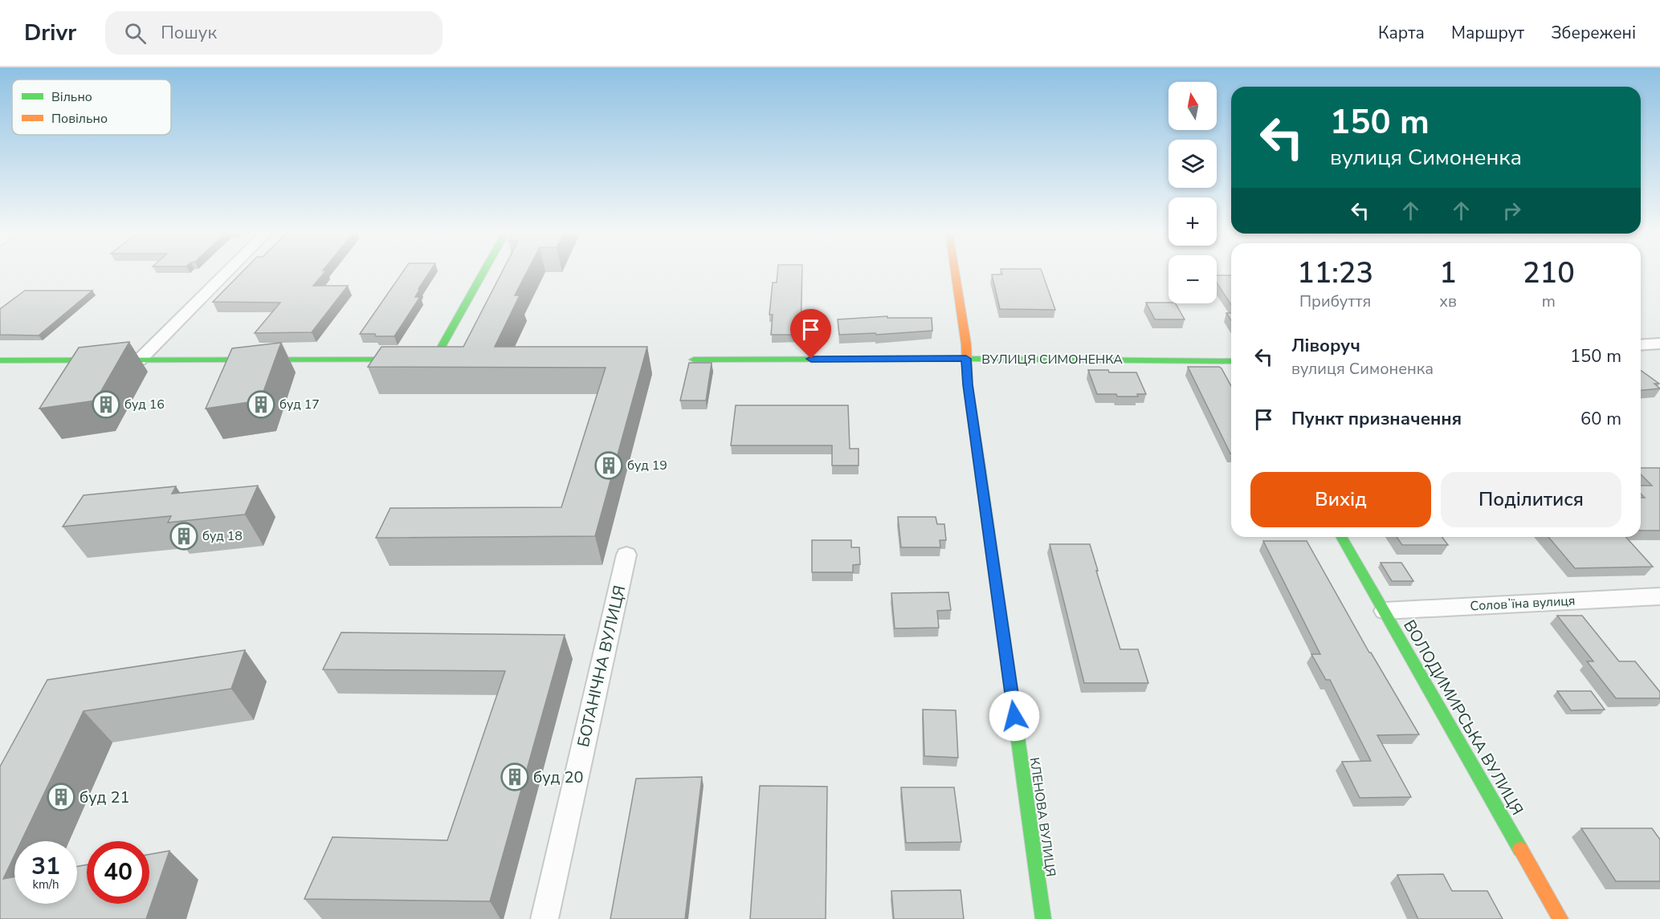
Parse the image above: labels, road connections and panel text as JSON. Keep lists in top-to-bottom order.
{
  "streets": {
    "street": [
      "ВУЛИЦЯ СИМОНЕНКА",
      "Соловʼїна вулиця",
      "БОТАНІЧНА ВУЛИЦЯ",
      "ВОЛОДИМИРСЬКА ВУЛИЦЯ",
      "КЛЕНОВА ВУЛИЦЯ"
    ]
  },
  "crossings": [
    ["ВУЛИЦЯ СИМОНЕНКА", "КЛЕНОВА ВУЛИЦЯ"],
    ["Соловʼїна вулиця", "ВОЛОДИМИРСЬКА ВУЛИЦЯ"]
  ],
  "places": {
    "building": [
      "буд 16",
      "буд 17",
      "буд 19",
      "буд 18",
      "буд 20",
      "буд 21"
    ]
  },
  "legend": ["Вільно", "Повільно"],
  "north": "top",
  "page": {
    "header": "Drivr",
    "search": "Пошук",
    "nav": ["Карта", "Маршрут", "Збережені"],
    "map_buttons": ["+", "−"],
    "turn": ["150 m", "вулиця Симоненка"],
    "eta": [
      "11:23",
      "Прибуття",
      "1",
      "хв",
      "210",
      "m"
    ],
    "list": [
      {
        "name": "Ліворуч",
        "note": "вулиця Симоненка",
        "value": "150 m"
      },
      {
        "name": "Пункт призначення",
        "value": "60 m"
      }
    ],
    "buttons": ["Вихід", "Поділитися"],
    "speed": "31 km/h",
    "limit": "40"
  }
}
